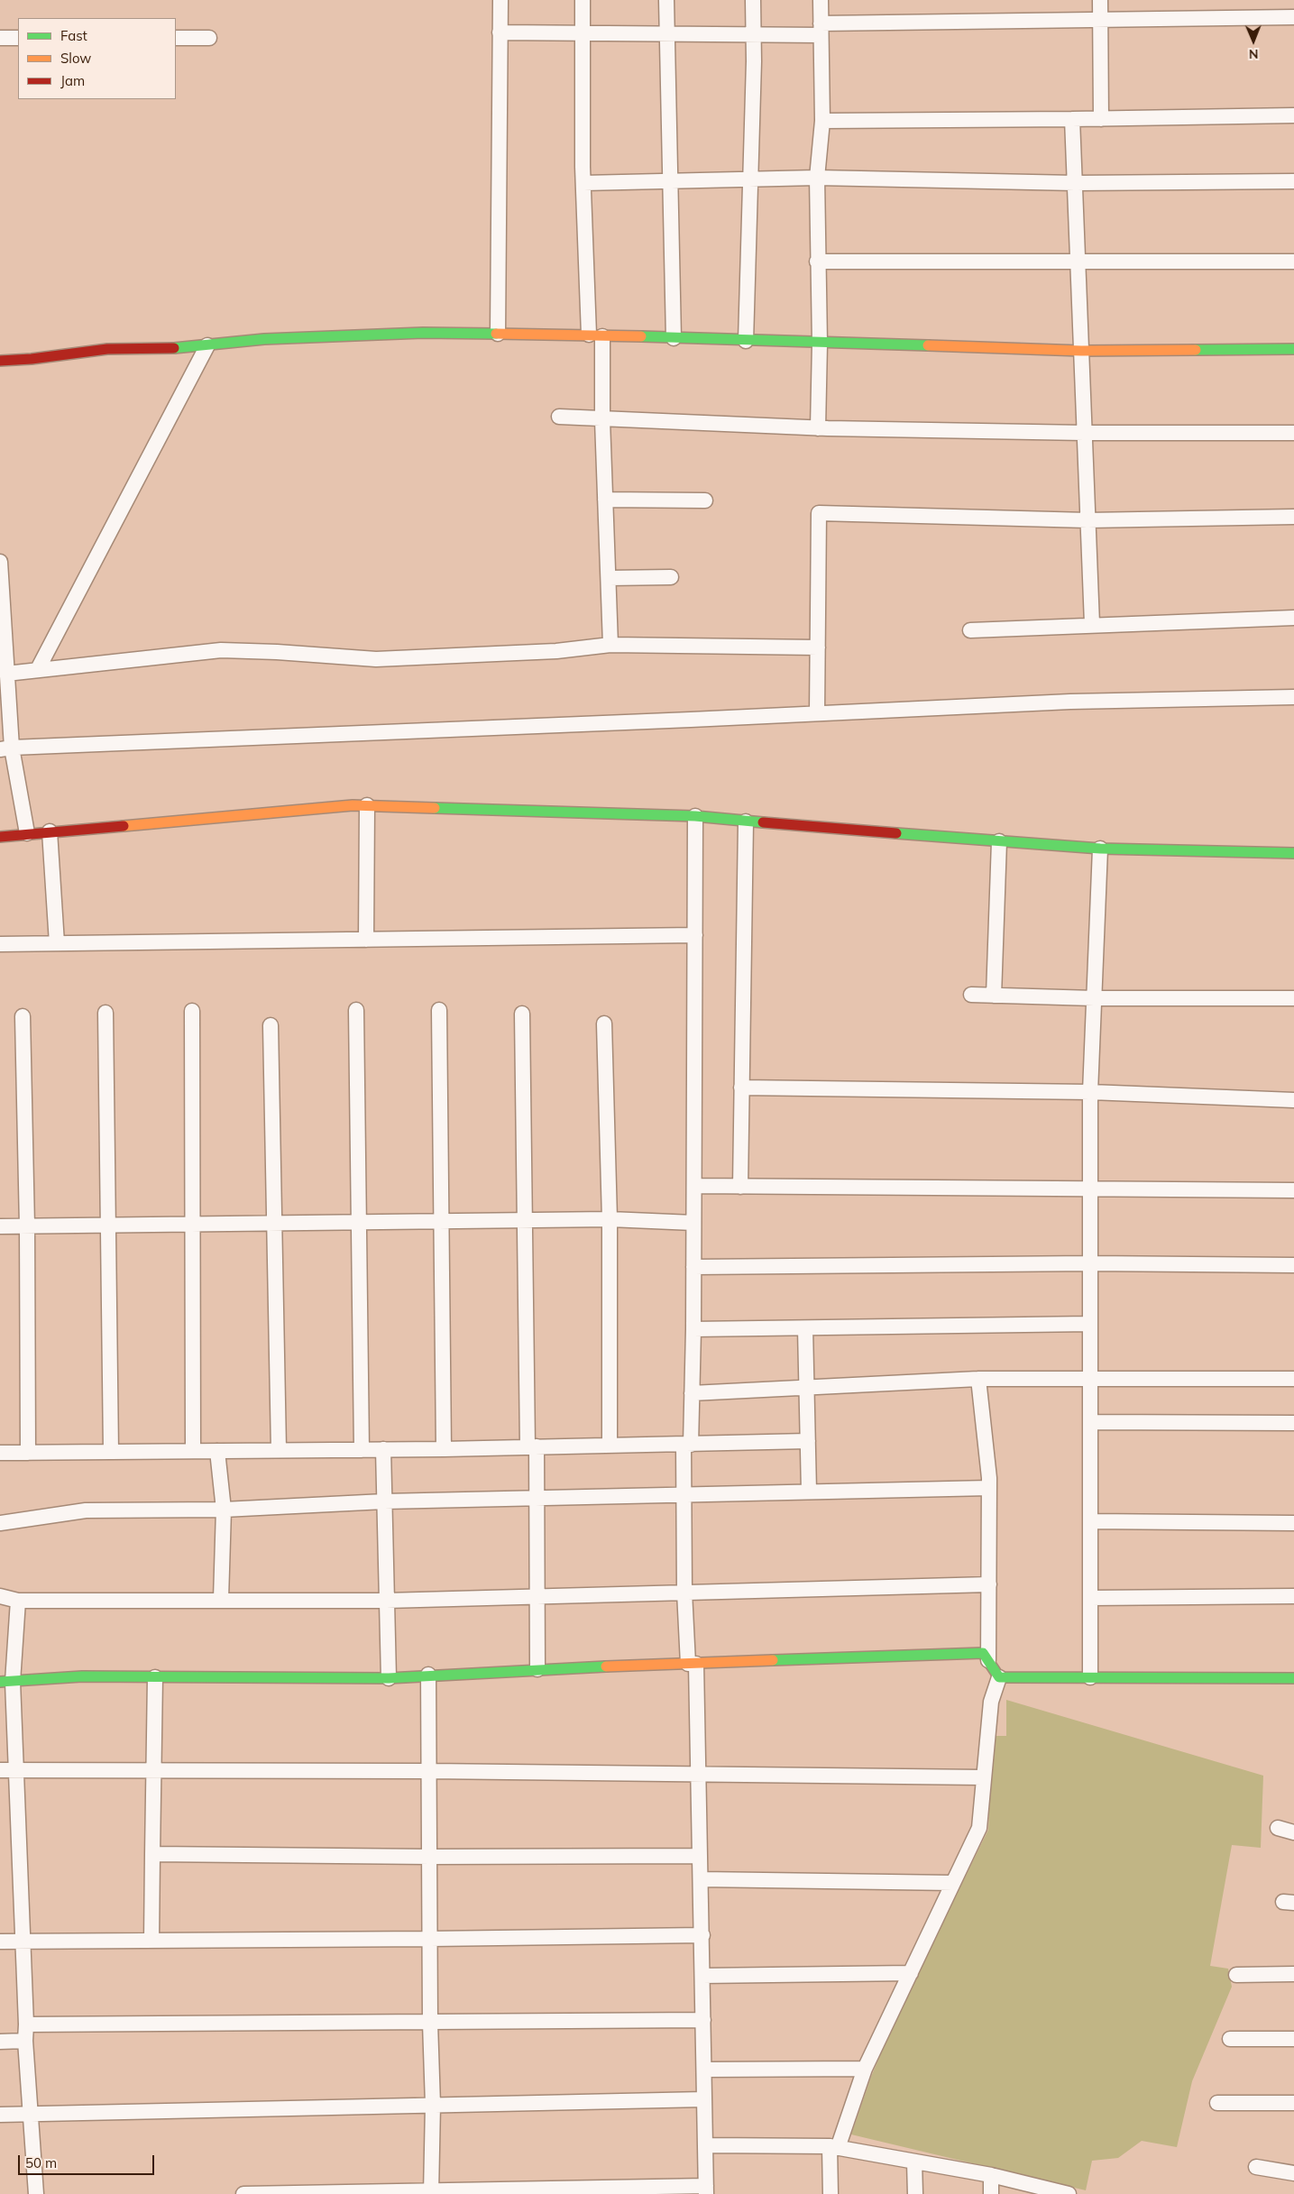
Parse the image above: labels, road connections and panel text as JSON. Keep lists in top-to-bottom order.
{
  "legend": ["Fast", "Slow", "Jam"],
  "scale_bar": "50 m",
  "north": "bottom"
}
